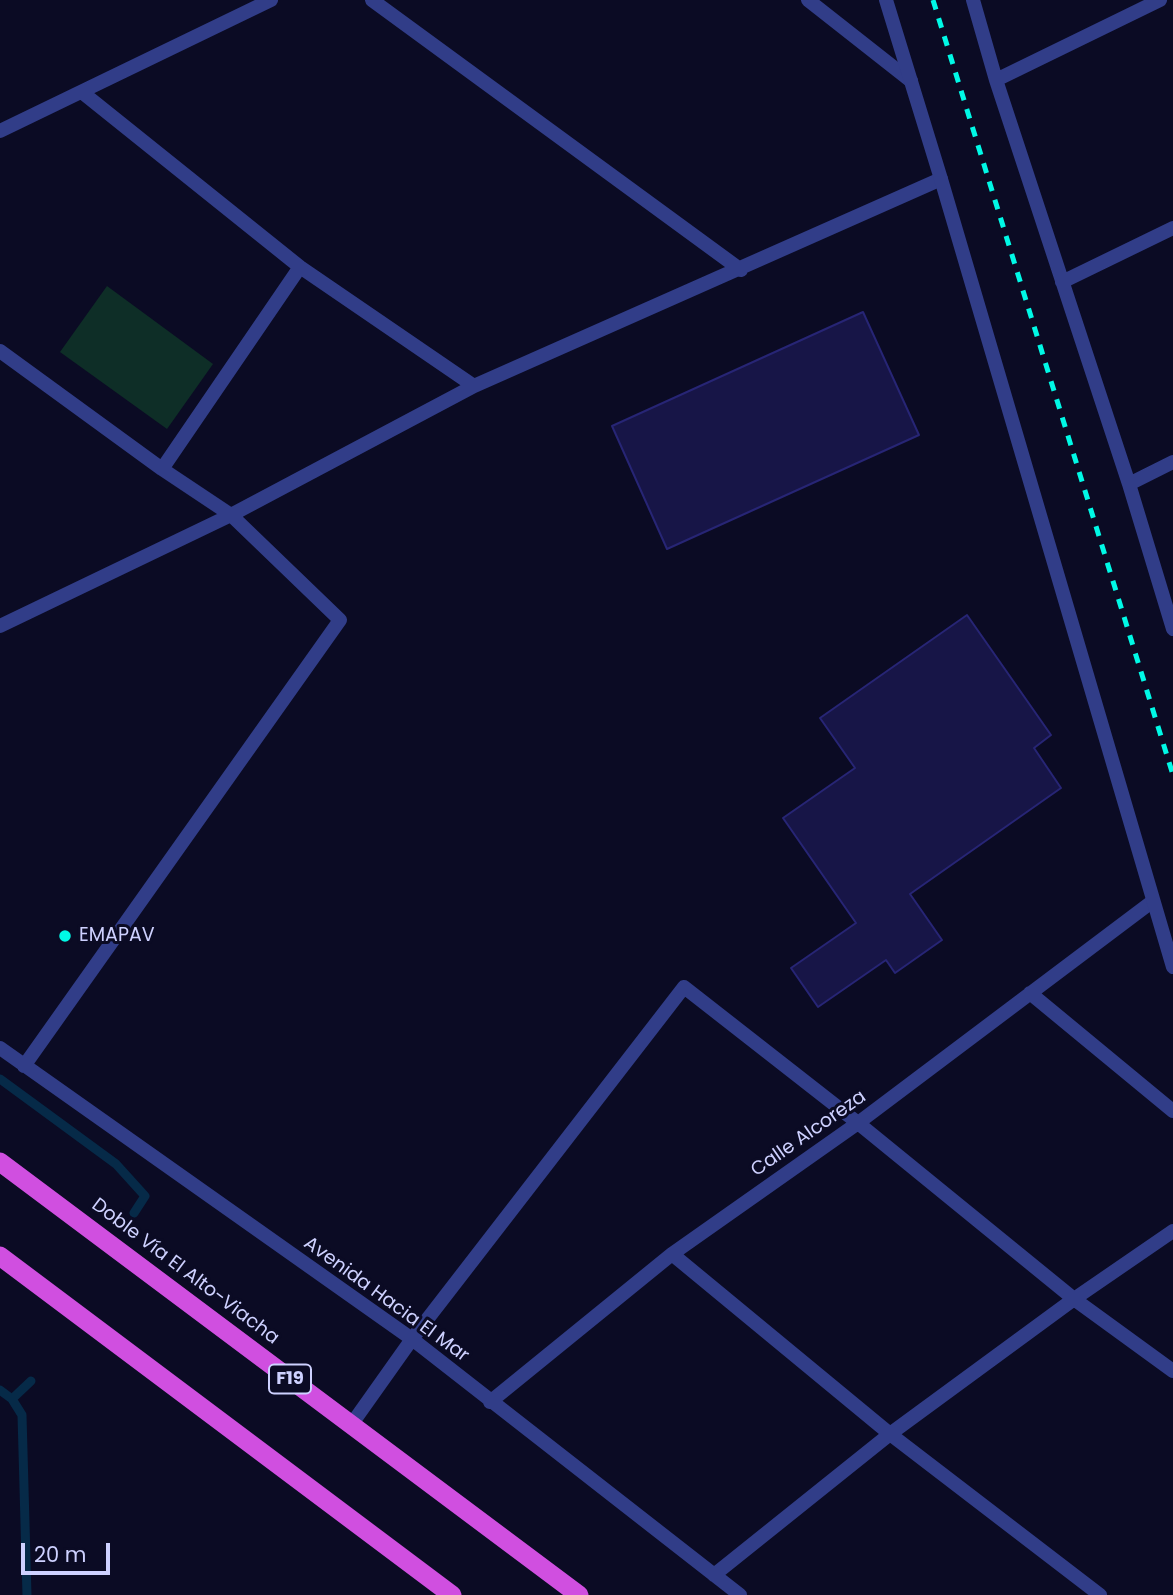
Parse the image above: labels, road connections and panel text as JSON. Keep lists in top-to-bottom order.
{
  "streets": {
    "highway": ["Doble Vía El Alto-Viacha", "F19"],
    "street": ["Calle Alcoreza", "Avenida Hacia El Mar"]
  },
  "crossings": [
    ["Calle Alcoreza", "Avenida Hacia El Mar"]
  ],
  "places": ["EMAPAV"],
  "scale_bar": "20 m"
}
